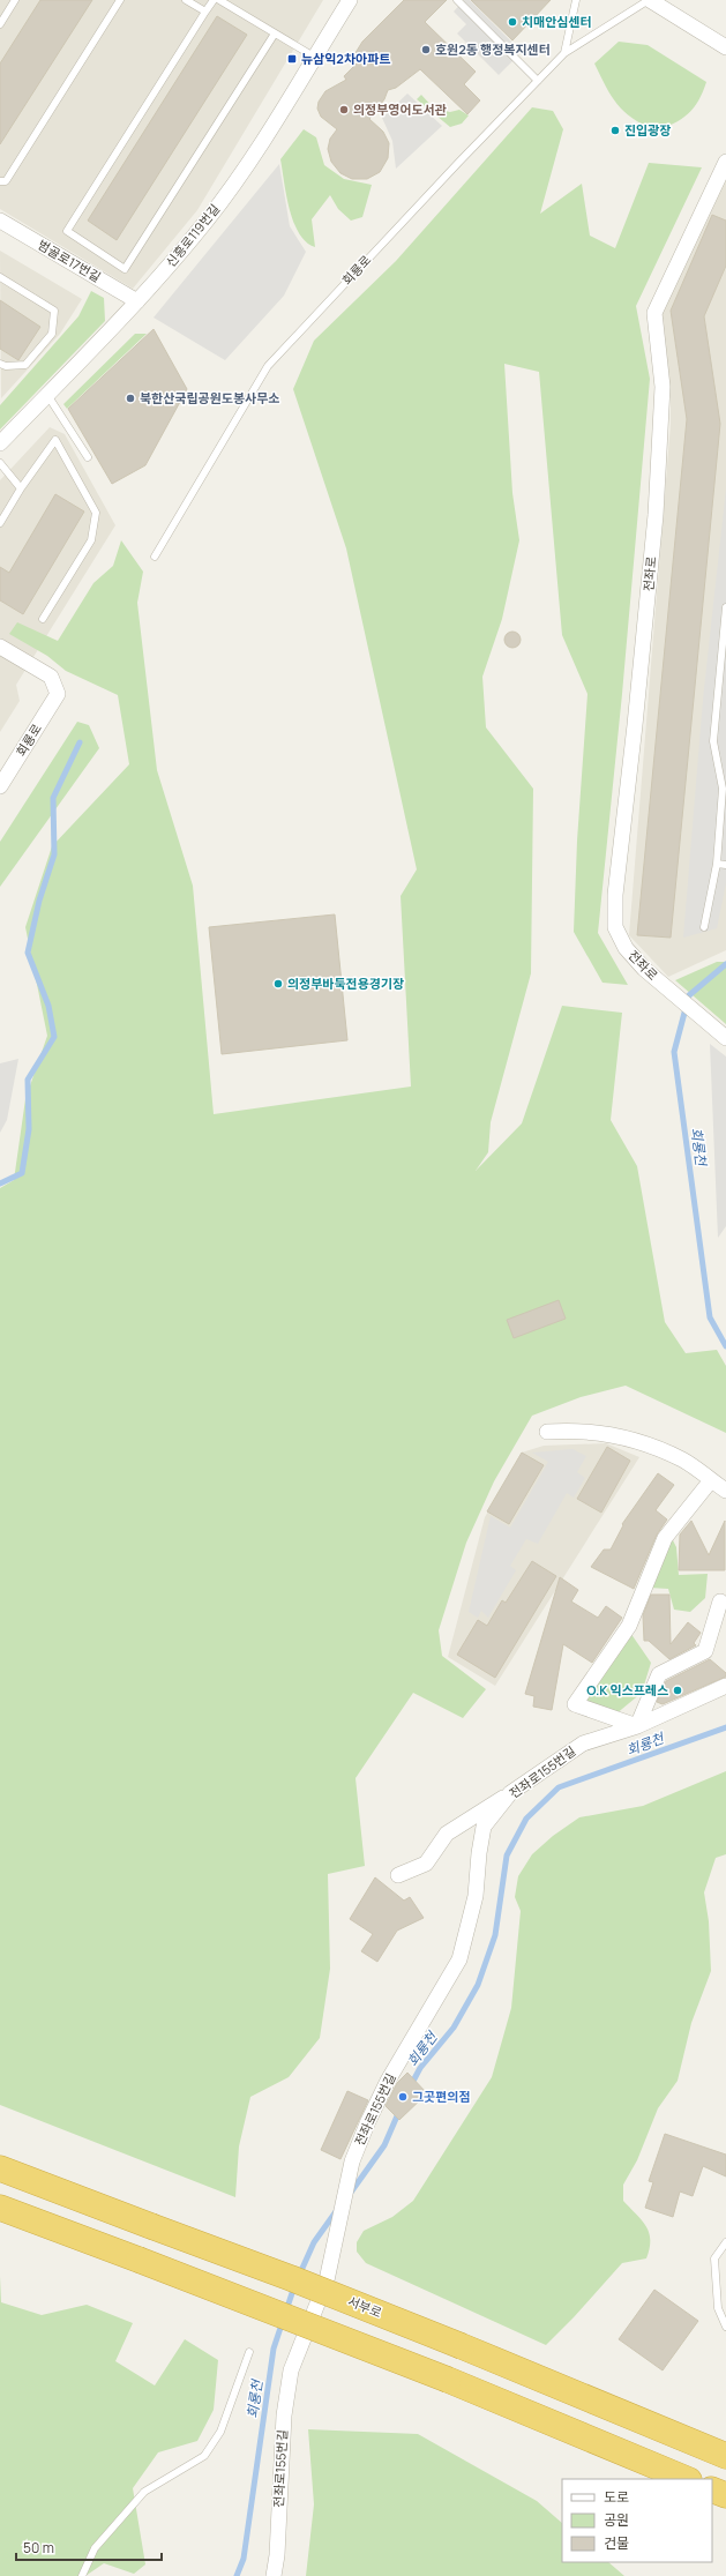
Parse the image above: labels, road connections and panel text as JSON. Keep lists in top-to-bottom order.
{
  "streets": {
    "highway": ["서부로"],
    "street": [
      "신흥로119번길",
      "범골로17번길",
      "회룡로",
      "전좌로",
      "전좌로155번길"
    ]
  },
  "crossings": [
    ["신흥로119번길", "범골로17번길"]
  ],
  "water": ["회룡천"],
  "places": {
    "other": [
      "치매안심센터",
      "호원2동 행정복지센터",
      "의정부영어도서관",
      "진입광장",
      "북한산국립공원도봉사무소",
      "의정부바둑전용경기장",
      "O.K 익스프레스",
      "그곳편의점"
    ],
    "transit": ["뉴삼익2차아파트"]
  },
  "legend": ["도로", "공원", "건물"],
  "scale_bar": "50 m"
}
